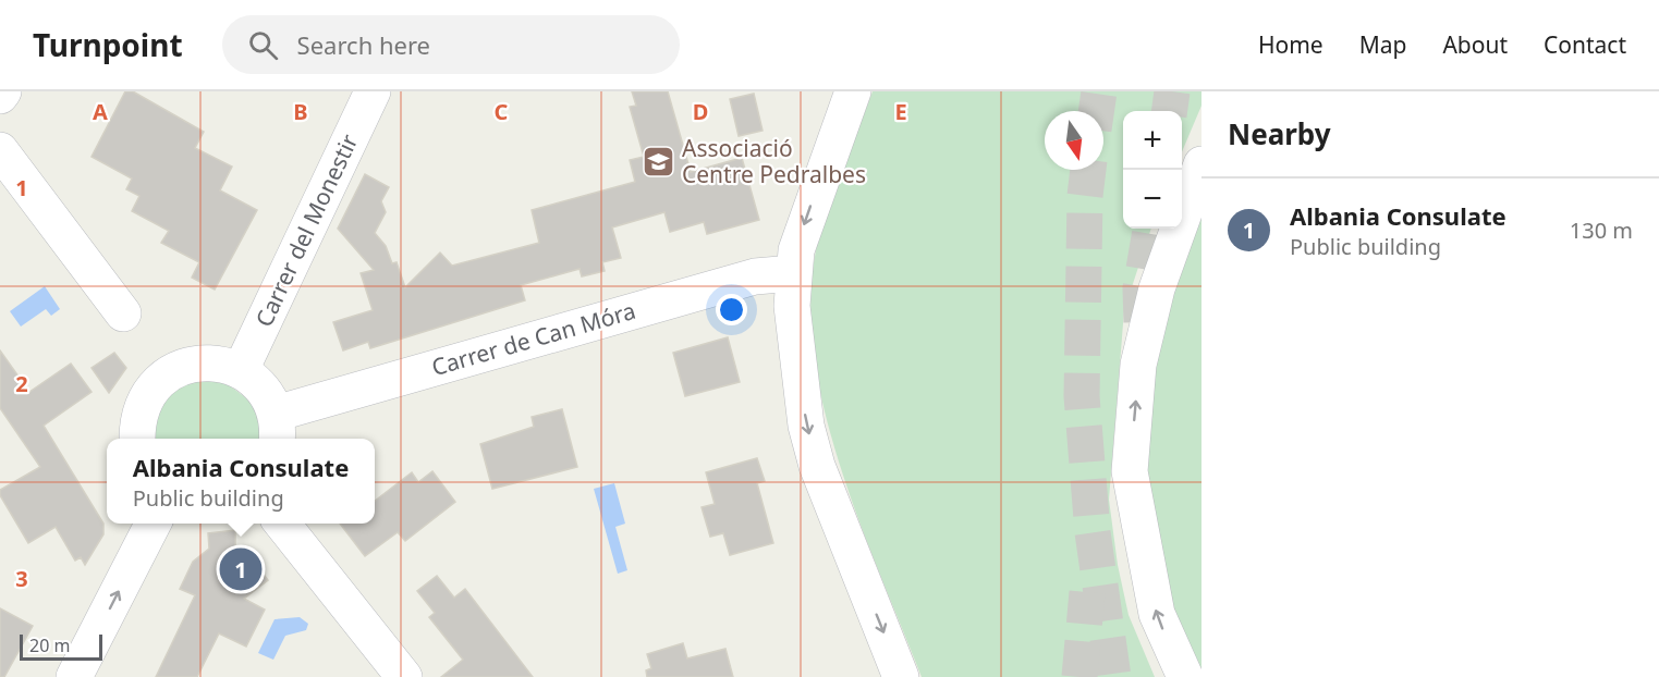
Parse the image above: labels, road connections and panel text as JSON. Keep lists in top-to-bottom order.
{
  "streets": {
    "street": ["Carrer del Monestir", "Carrer de Can Móra"]
  },
  "places": {
    "school or university": ["Associació Centre Pedralbes"]
  },
  "scale_bar": "20 m",
  "north": "bottom",
  "page": {
    "header": "Turnpoint",
    "search": "Search here",
    "nav": [
      "Home",
      "Map",
      "About",
      "Contact"
    ],
    "heading": "Nearby",
    "map_buttons": ["+", "−"],
    "list": [
      {
        "mark": "1",
        "name": "Albania Consulate",
        "note": "Public building",
        "value": "130 m"
      }
    ],
    "popup": ["Albania Consulate", "Public building"],
    "pins": "1",
    "scale": "20 m"
  },
  "grid": {
    "columns": [
      "A",
      "B",
      "C",
      "D",
      "E"
    ],
    "rows": ["1", "2", "3"]
  }
}
